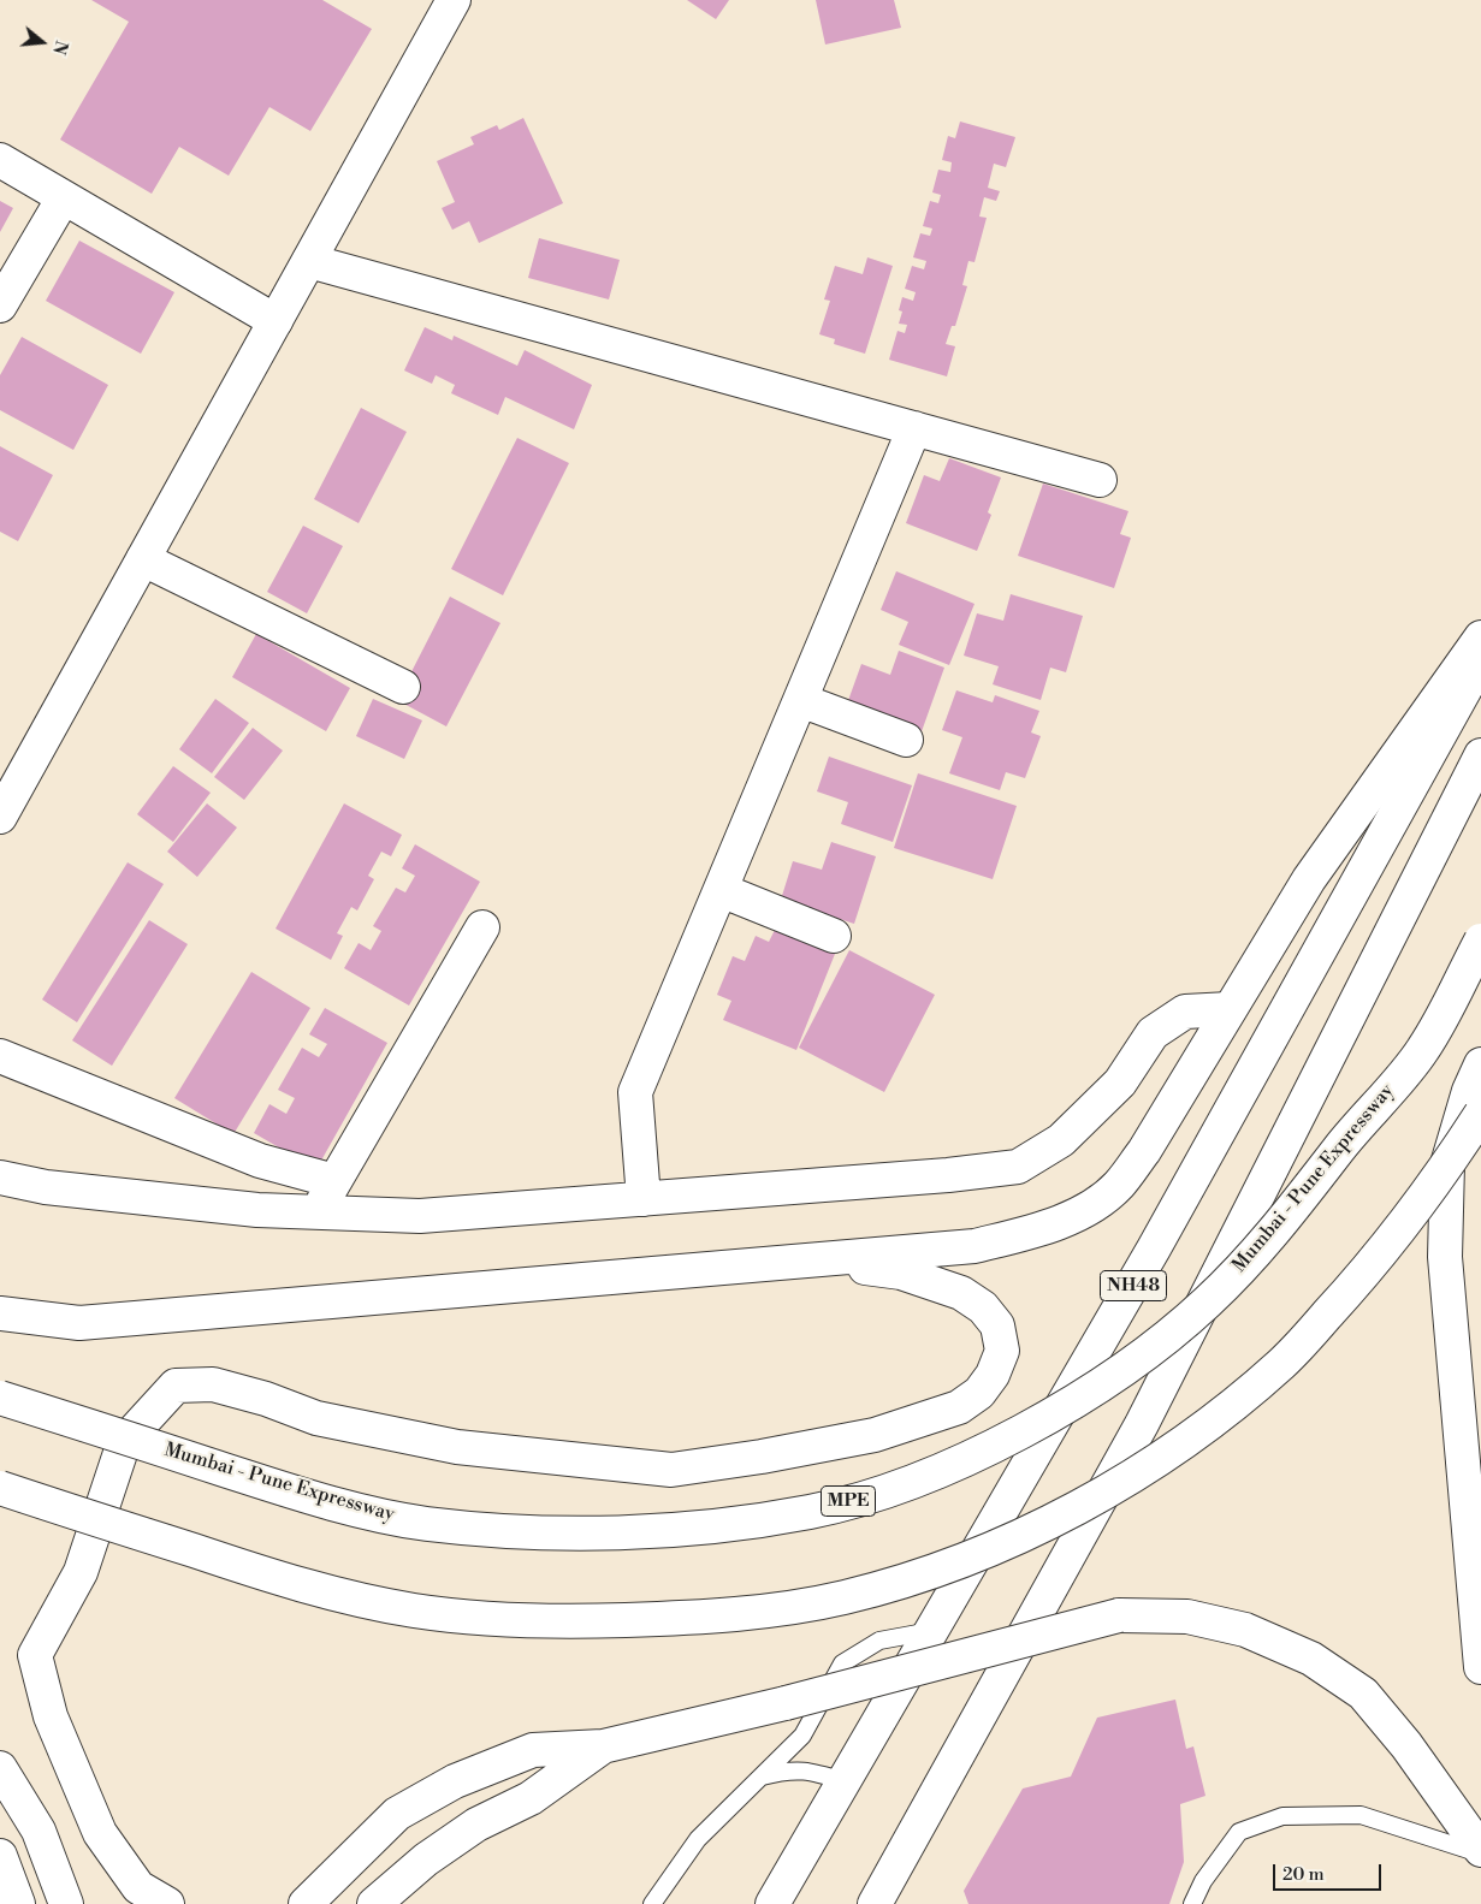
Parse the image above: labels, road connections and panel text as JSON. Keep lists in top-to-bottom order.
{
  "streets": {
    "main road": ["Mumbai - Pune Expressway", "NH48", "MPE"]
  },
  "scale_bar": "20 m",
  "north": "right"
}
